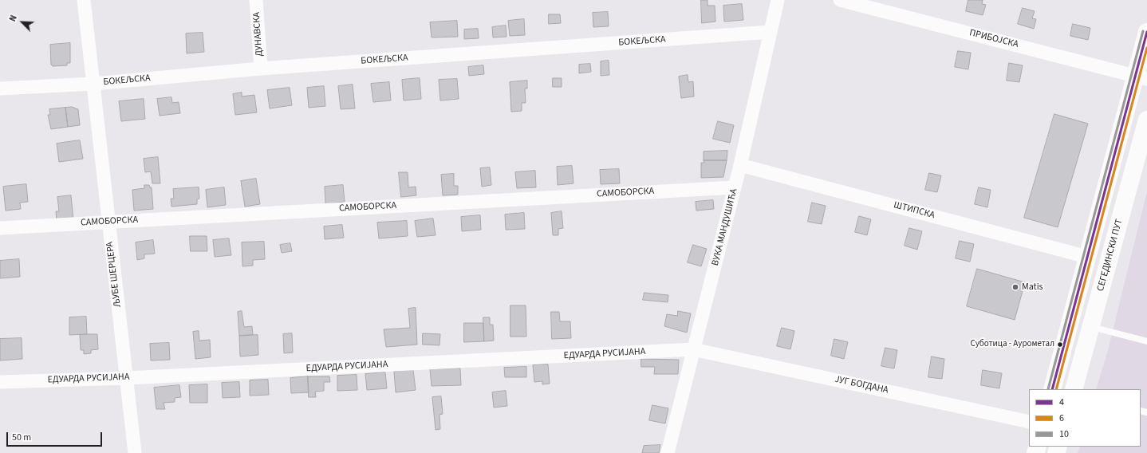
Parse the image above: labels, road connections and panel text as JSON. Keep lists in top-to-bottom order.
{
  "streets": {
    "main road": ["СЕГЕДИНСКИ ПУТ"],
    "street": [
      "ДУНАВСКА",
      "ПРИБОЈСКА",
      "БОКЕЉСКА",
      "САМОБОРСКА",
      "ШТИПСКА",
      "ВУКА МАНДУШИЋА",
      "ЉУБЕ ШЕРЦЕРА",
      "ЕДУАРДА РУСИЈАНА",
      "ЈУГ БОГДАНА"
    ]
  },
  "crossings": [
    ["ДУНАВСКА", "БОКЕЉСКА"],
    ["БОКЕЉСКА", "ВУКА МАНДУШИЋА"],
    ["БОКЕЉСКА", "ЉУБЕ ШЕРЦЕРА"],
    ["САМОБОРСКА", "ВУКА МАНДУШИЋА"],
    ["САМОБОРСКА", "ЉУБЕ ШЕРЦЕРА"],
    ["ШТИПСКА", "ВУКА МАНДУШИЋА"],
    ["ВУКА МАНДУШИЋА", "ЕДУАРДА РУСИЈАНА"],
    ["ВУКА МАНДУШИЋА", "ЈУГ БОГДАНА"],
    ["ЉУБЕ ШЕРЦЕРА", "ЕДУАРДА РУСИЈАНА"],
    ["ЕДУАРДА РУСИЈАНА", "ЈУГ БОГДАНА"]
  ],
  "places": ["Matis", "Суботица - Аурометал"],
  "lines": ["transit line 10", "transit line 4", "transit line 6"],
  "legend": ["4", "6", "10"],
  "scale_bar": "50 m",
  "north": "top left"
}
